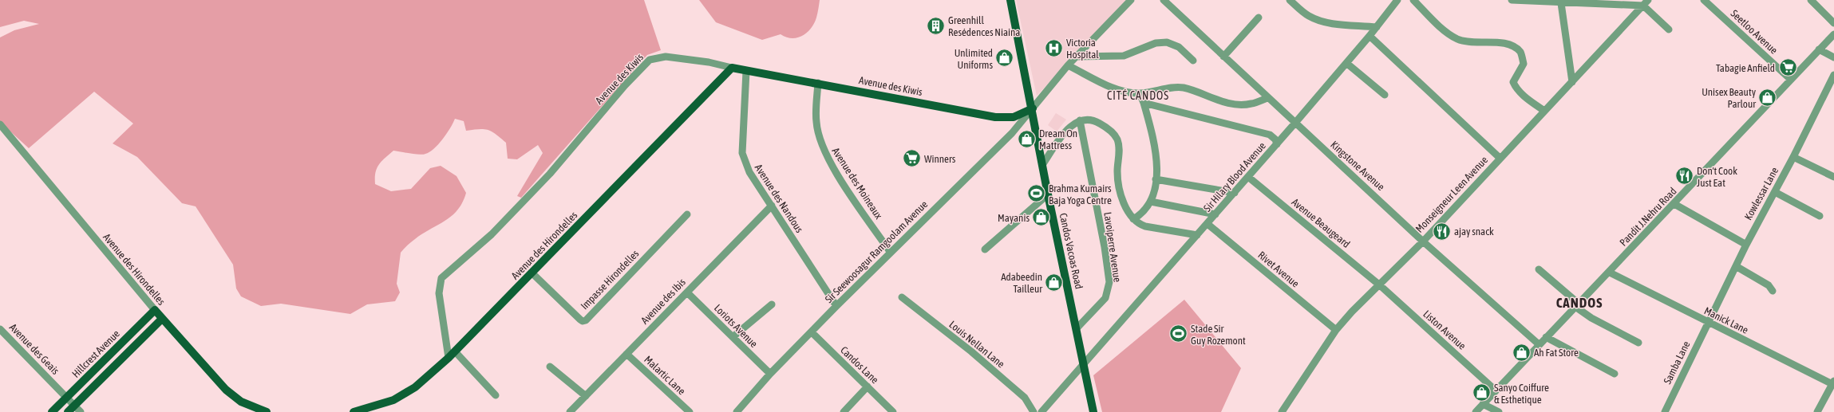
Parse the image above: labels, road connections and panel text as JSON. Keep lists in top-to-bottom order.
{
  "streets": {
    "main road": [
      "Avenue des Kiwis",
      "Avenue des Hirondelles",
      "Candos Vacoas Road",
      "Hillcrest Avenue"
    ],
    "street": [
      "Seetloo Avenue",
      "Kingstone Avenue",
      "Sir Hilary Blood Avenue",
      "Avenue des Moineaux",
      "Kowlessar Lane",
      "Monseigneur Leen Avenue",
      "Avenue des Nandous",
      "Pandit J.Nehru Road",
      "Avenue Beaugeard",
      "Lavoiperre Avenue",
      "Sir Seewoosagur Ramgoolam Avenue",
      "Rivet Avenue",
      "Impasse Hirondelles",
      "Avenue des Ibis",
      "Manick Lane",
      "Loriots Avenue",
      "Liston Avenue",
      "Louis Nellan Lane",
      "Avenue des Geais",
      "Samba Lane",
      "Candos Lane",
      "Malartic Lane"
    ]
  },
  "crossings": [
    ["Seetloo Avenue", "Pandit J.Nehru Road"],
    ["Avenue des Kiwis", "Avenue des Moineaux"],
    ["Avenue des Kiwis", "Avenue des Nandous"],
    ["Avenue des Kiwis", "Avenue des Hirondelles"],
    ["Avenue des Kiwis", "Candos Vacoas Road"],
    ["Avenue des Kiwis", "Sir Seewoosagur Ramgoolam Avenue"],
    ["Kingstone Avenue", "Sir Hilary Blood Avenue"],
    ["Kingstone Avenue", "Monseigneur Leen Avenue"],
    ["Kingstone Avenue", "Pandit J.Nehru Road"],
    ["Sir Hilary Blood Avenue", "Avenue Beaugeard"],
    ["Sir Hilary Blood Avenue", "Candos Vacoas Road"],
    ["Sir Hilary Blood Avenue", "Rivet Avenue"],
    ["Avenue des Moineaux", "Sir Seewoosagur Ramgoolam Avenue"],
    ["Kowlessar Lane", "Manick Lane"],
    ["Kowlessar Lane", "Samba Lane"],
    ["Monseigneur Leen Avenue", "Avenue Beaugeard"],
    ["Monseigneur Leen Avenue", "Rivet Avenue"],
    ["Monseigneur Leen Avenue", "Liston Avenue"],
    ["Avenue des Nandous", "Sir Seewoosagur Ramgoolam Avenue"],
    ["Avenue des Nandous", "Avenue des Ibis"],
    ["Pandit J.Nehru Road", "Manick Lane"],
    ["Pandit J.Nehru Road", "Liston Avenue"],
    ["Avenue Beaugeard", "Liston Avenue"],
    ["Avenue des Hirondelles", "Impasse Hirondelles"],
    ["Avenue des Hirondelles", "Hillcrest Avenue"],
    ["Lavoiperre Avenue", "Candos Vacoas Road"],
    ["Candos Vacoas Road", "Sir Seewoosagur Ramgoolam Avenue"],
    ["Sir Seewoosagur Ramgoolam Avenue", "Loriots Avenue"],
    ["Sir Seewoosagur Ramgoolam Avenue", "Candos Lane"],
    ["Avenue des Ibis", "Loriots Avenue"],
    ["Avenue des Ibis", "Malartic Lane"],
    ["Manick Lane", "Samba Lane"],
    ["Avenue des Geais", "Hillcrest Avenue"]
  ],
  "districts": ["CITÉ CANDOS", "CANDOS"],
  "places": {
    "building": ["Greenhill Resédences Niaina"],
    "hospital": ["Victoria Hospital"],
    "shop": [
      "Unlimited Uniforms",
      "Unisex Beauty Parlour",
      "Dream On Mattress",
      "Mayanis",
      "Adabeedin Tailleur",
      "Ah Fat Store",
      "Sanyo Coiffure & Esthetique"
    ],
    "supermarket": ["Tabagie Anfield", "Winners"],
    "restaurant": ["Don't Cook Just Eat", "ajay snack"],
    "sports": ["Brahma Kumairs Baja Yoga Centre", "Stade Sir Guy Rozemont"]
  }
}
